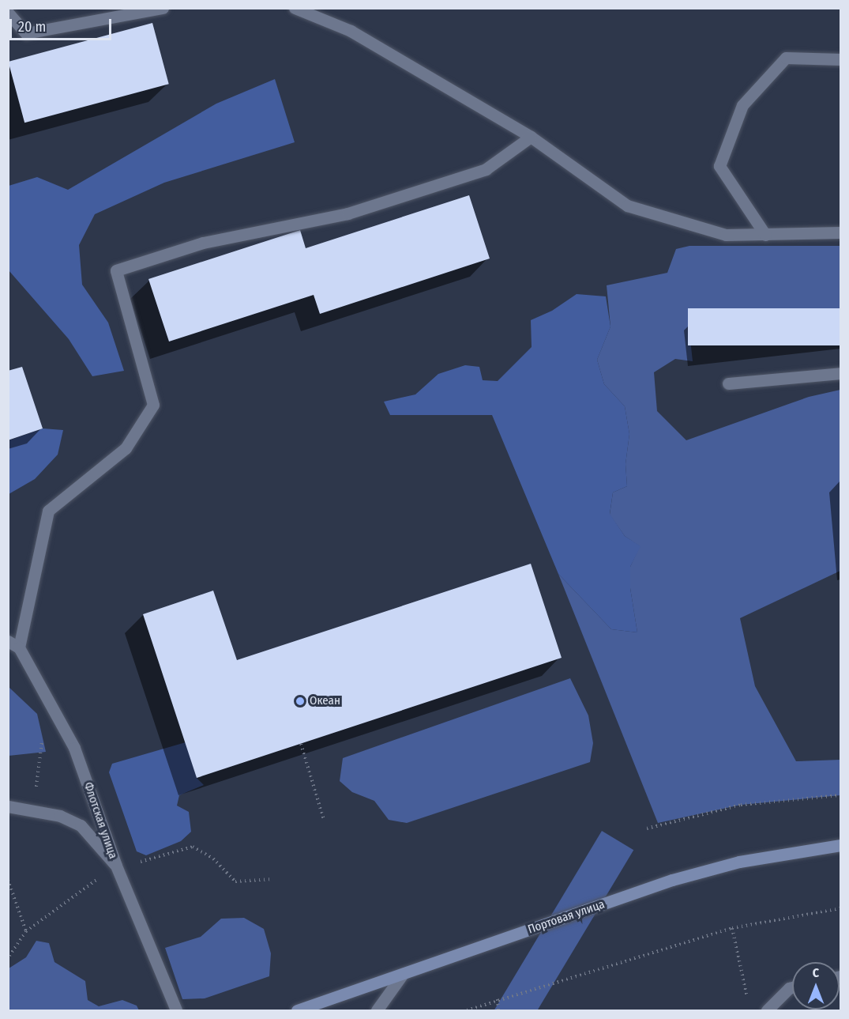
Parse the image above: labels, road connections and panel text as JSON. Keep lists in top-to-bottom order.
{
  "streets": {
    "street": ["Флотская улица", "Портовая улица"]
  },
  "places": ["Океан"],
  "scale_bar": "20 m",
  "north": "top"
}
